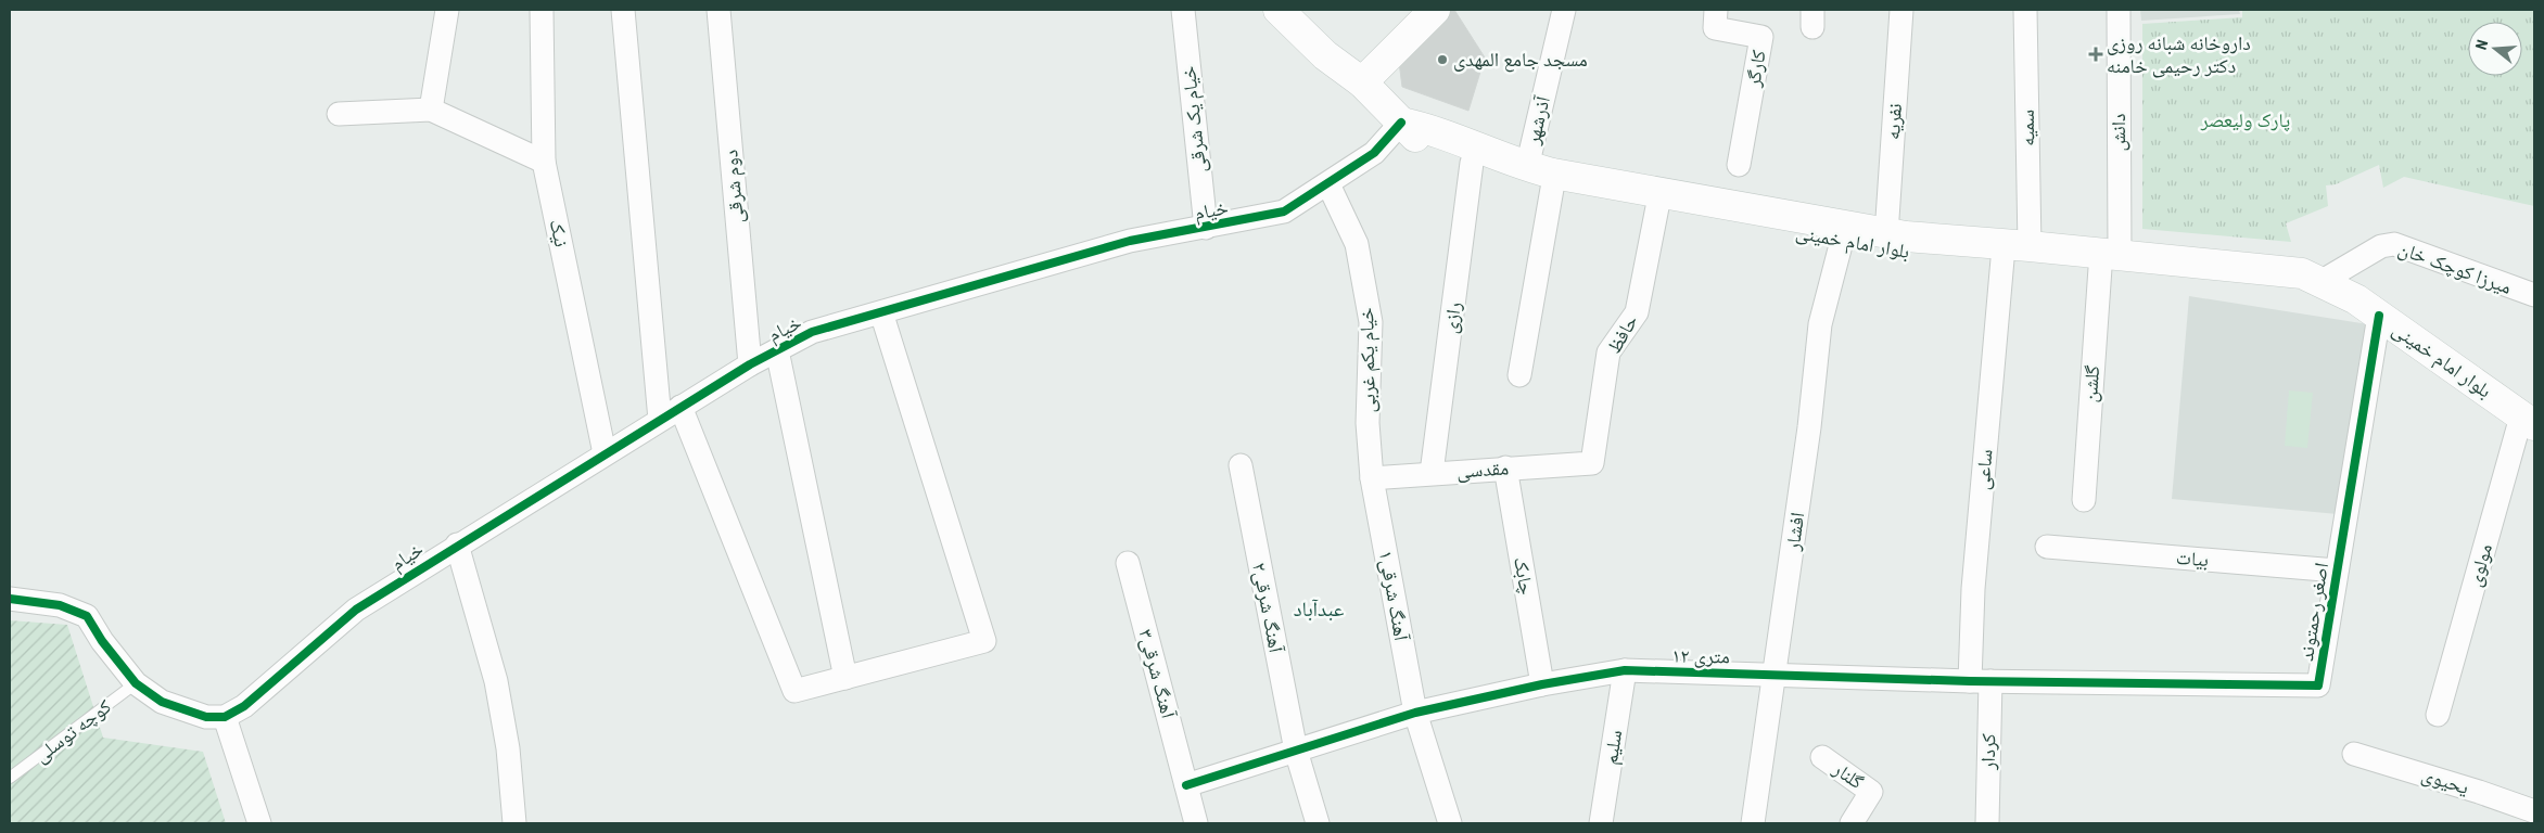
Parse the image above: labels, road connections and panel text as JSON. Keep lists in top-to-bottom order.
{
  "streets": {
    "street": [
      "کارگر",
      "خیام یک شرقی",
      "آذرشهر",
      "نفریه",
      "سمیه",
      "دانش",
      "دوم شرقی",
      "خیام",
      "نیک",
      "بلوار امام خمینی",
      "میرزا کوچک خان",
      "رازی",
      "حافظ",
      "خیام یکم غربی",
      "گلشن",
      "مقدسی",
      "ساعی",
      "افشار",
      "بیات",
      "مولوی",
      "چابک",
      "آهنگ شرقی۱",
      "آهنگ شرقی۲",
      "اصغر رحمتوند",
      "۱۲ متری",
      "آهنگ شرقی۳",
      "سلیم",
      "کردار",
      "گلنار",
      "یحیوی"
    ],
    "lane": ["کوچه توسلی"]
  },
  "crossings": [
    ["خیام یک شرقی", "خیام"],
    ["آذرشهر", "بلوار امام خمینی"],
    ["نفریه", "بلوار امام خمینی"],
    ["سمیه", "بلوار امام خمینی"],
    ["دانش", "بلوار امام خمینی"],
    ["دانش", "گلشن"],
    ["دوم شرقی", "خیام"],
    ["خیام", "نیک"],
    ["خیام", "بلوار امام خمینی"],
    ["خیام", "خیام یکم غربی"],
    ["بلوار امام خمینی", "میرزا کوچک خان"],
    ["بلوار امام خمینی", "رازی"],
    ["بلوار امام خمینی", "حافظ"],
    ["بلوار امام خمینی", "گلشن"],
    ["بلوار امام خمینی", "ساعی"],
    ["بلوار امام خمینی", "افشار"],
    ["بلوار امام خمینی", "مولوی"],
    ["بلوار امام خمینی", "اصغر رحمتوند"],
    ["رازی", "مقدسی"],
    ["حافظ", "مقدسی"],
    ["خیام یکم غربی", "مقدسی"],
    ["خیام یکم غربی", "آهنگ شرقی۱"],
    ["مقدسی", "چابک"],
    ["مقدسی", "آهنگ شرقی۱"],
    ["ساعی", "اصغر رحمتوند"],
    ["ساعی", "۱۲ متری"],
    ["ساعی", "کردار"],
    ["افشار", "۱۲ متری"],
    ["بیات", "اصغر رحمتوند"],
    ["چابک", "۱۲ متری"],
    ["آهنگ شرقی۱", "۱۲ متری"],
    ["آهنگ شرقی۲", "۱۲ متری"],
    ["اصغر رحمتوند", "۱۲ متری"],
    ["اصغر رحمتوند", "کردار"],
    ["۱۲ متری", "آهنگ شرقی۳"],
    ["۱۲ متری", "سلیم"],
    ["۱۲ متری", "کردار"]
  ],
  "districts": ["عبدآباد"],
  "parks": ["پارک ولیعصر"],
  "places": {
    "health": ["داروخانه شبانه روزی دکتر رحیمی خامنه"],
    "other": ["مسجد جامع المهدی"]
  },
  "north": "left"
}
